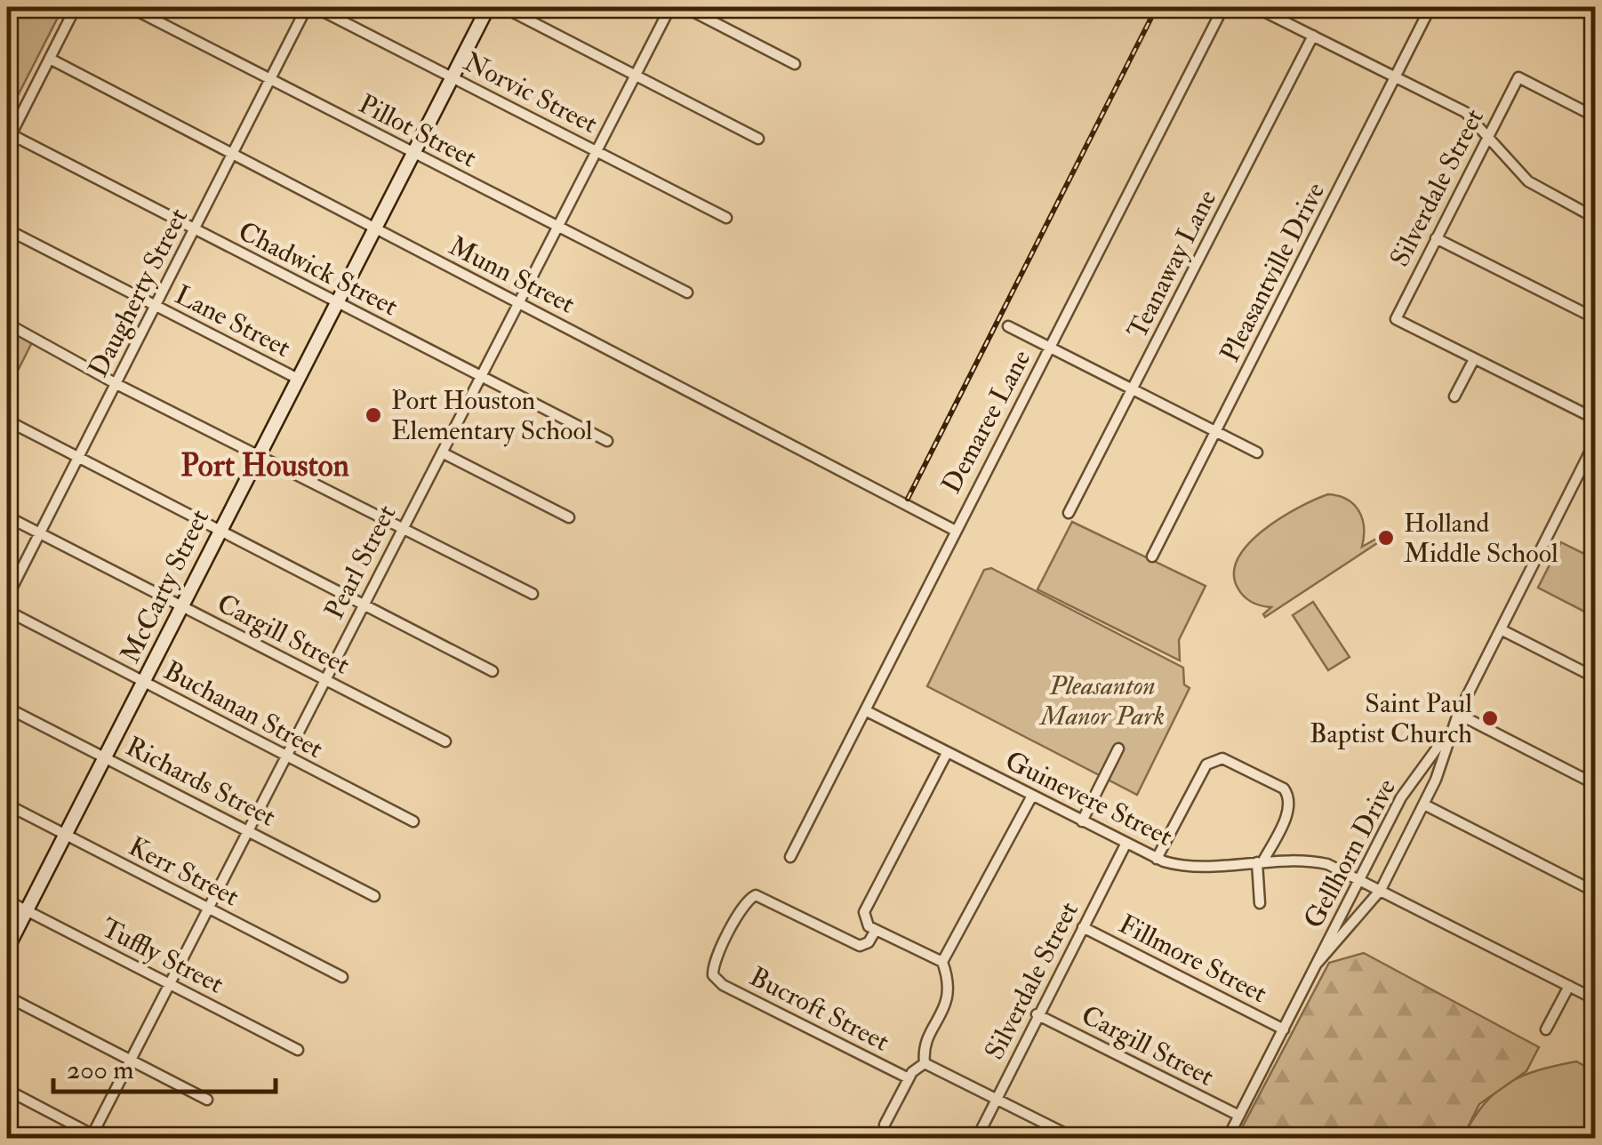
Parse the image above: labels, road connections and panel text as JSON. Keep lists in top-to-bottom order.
{
  "streets": {
    "main road": ["McCarty Street"],
    "street": [
      "Norvic Street",
      "Pillot Street",
      "Silverdale Street",
      "Teanaway Lane",
      "Chadwick Street",
      "Pleasantville Drive",
      "Munn Street",
      "Daugherty Street",
      "Lane Street",
      "Demaree Lane",
      "Pearl Street",
      "Cargill Street",
      "Buchanan Street",
      "Richards Street",
      "Guinevere Street",
      "Gellhorn Drive",
      "Kerr Street",
      "Tuffly Street",
      "Fillmore Street",
      "Bucroft Street"
    ]
  },
  "crossings": [
    ["Norvic Street", "Pearl Street"],
    ["Norvic Street", "McCarty Street"],
    ["Pillot Street", "Daugherty Street"],
    ["Pillot Street", "Pearl Street"],
    ["Pillot Street", "McCarty Street"],
    ["Silverdale Street", "Cargill Street"],
    ["Silverdale Street", "Guinevere Street"],
    ["Silverdale Street", "Fillmore Street"],
    ["Chadwick Street", "Daugherty Street"],
    ["Chadwick Street", "Pearl Street"],
    ["Chadwick Street", "McCarty Street"],
    ["Munn Street", "Daugherty Street"],
    ["Munn Street", "Demaree Lane"],
    ["Munn Street", "Pearl Street"],
    ["Munn Street", "McCarty Street"],
    ["Daugherty Street", "Lane Street"],
    ["Daugherty Street", "Cargill Street"],
    ["Lane Street", "McCarty Street"],
    ["Demaree Lane", "Guinevere Street"],
    ["Pearl Street", "Cargill Street"],
    ["Pearl Street", "Buchanan Street"],
    ["Pearl Street", "Richards Street"],
    ["Pearl Street", "Kerr Street"],
    ["Pearl Street", "Tuffly Street"],
    ["McCarty Street", "Cargill Street"],
    ["McCarty Street", "Buchanan Street"],
    ["McCarty Street", "Richards Street"],
    ["McCarty Street", "Kerr Street"],
    ["McCarty Street", "Tuffly Street"],
    ["Cargill Street", "Gellhorn Drive"],
    ["Guinevere Street", "Gellhorn Drive"],
    ["Gellhorn Drive", "Fillmore Street"]
  ],
  "districts": ["Port Houston"],
  "parks": ["Pleasanton Manor Park"],
  "places": ["Port Houston Elementary School", "Holland Middle School", "Saint Paul Baptist Church"],
  "scale_bar": "200 m"
}
